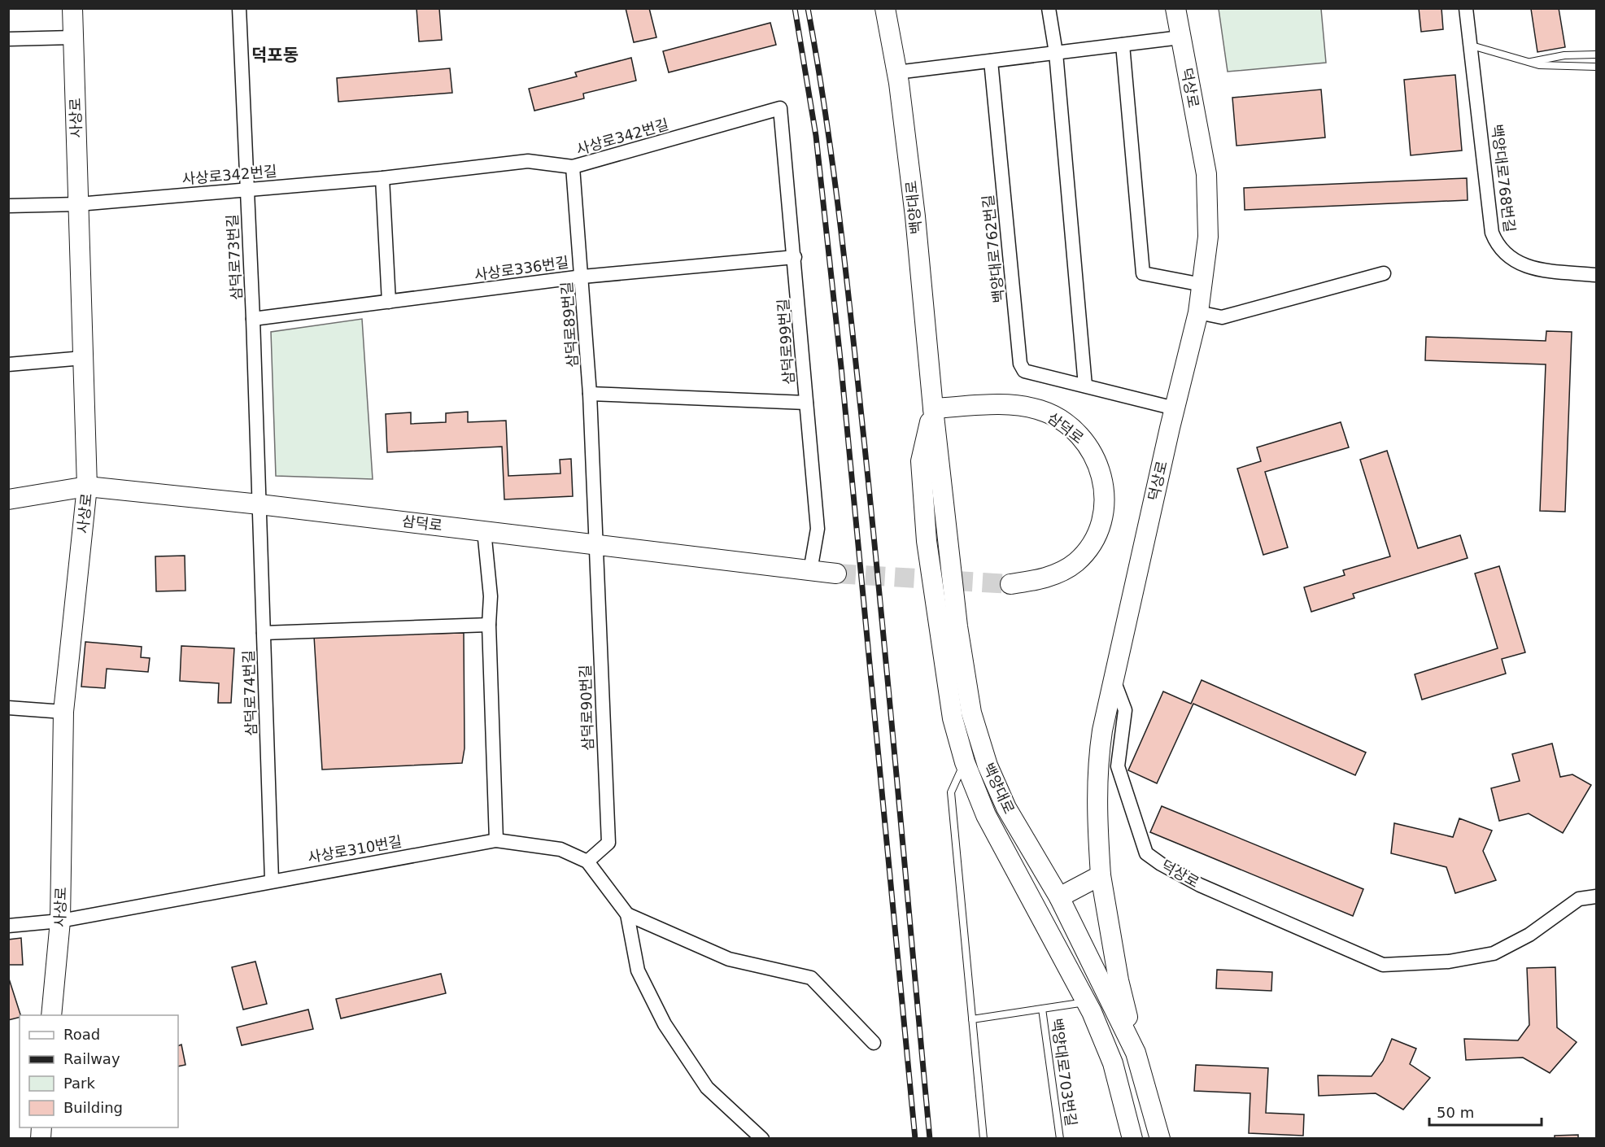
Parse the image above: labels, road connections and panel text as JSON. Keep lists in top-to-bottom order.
{
  "streets": {
    "main road": [
      "덕상로",
      "사상로",
      "백양대로",
      "삼덕로"
    ],
    "street": [
      "사상로342번길",
      "백양대로768번길",
      "백양대로762번길",
      "삼덕로73번길",
      "사상로336번길",
      "삼덕로89번길",
      "삼덕로99번길",
      "삼덕로74번길",
      "삼덕로90번길",
      "사상로310번길"
    ],
    "lane": ["백양대로703번길"]
  },
  "crossings": [
    ["덕상로", "백양대로"],
    ["덕상로", "백양대로762번길"],
    ["사상로", "사상로342번길"],
    ["사상로", "삼덕로"],
    ["사상로", "사상로310번길"],
    ["사상로342번길", "삼덕로73번길"],
    ["사상로342번길", "삼덕로89번길"],
    ["사상로342번길", "삼덕로99번길"],
    ["백양대로", "삼덕로"],
    ["삼덕로73번길", "사상로336번길"],
    ["삼덕로73번길", "삼덕로"],
    ["삼덕로73번길", "삼덕로74번길"],
    ["사상로336번길", "삼덕로89번길"],
    ["사상로336번길", "삼덕로99번길"],
    ["삼덕로89번길", "삼덕로"],
    ["삼덕로89번길", "삼덕로90번길"],
    ["삼덕로99번길", "삼덕로"],
    ["삼덕로", "삼덕로74번길"],
    ["삼덕로", "삼덕로90번길"],
    ["삼덕로74번길", "사상로310번길"],
    ["삼덕로90번길", "사상로310번길"]
  ],
  "districts": ["덕포동"],
  "legend": [
    "Road",
    "Railway",
    "Park",
    "Building"
  ],
  "scale_bar": "50 m"
}
